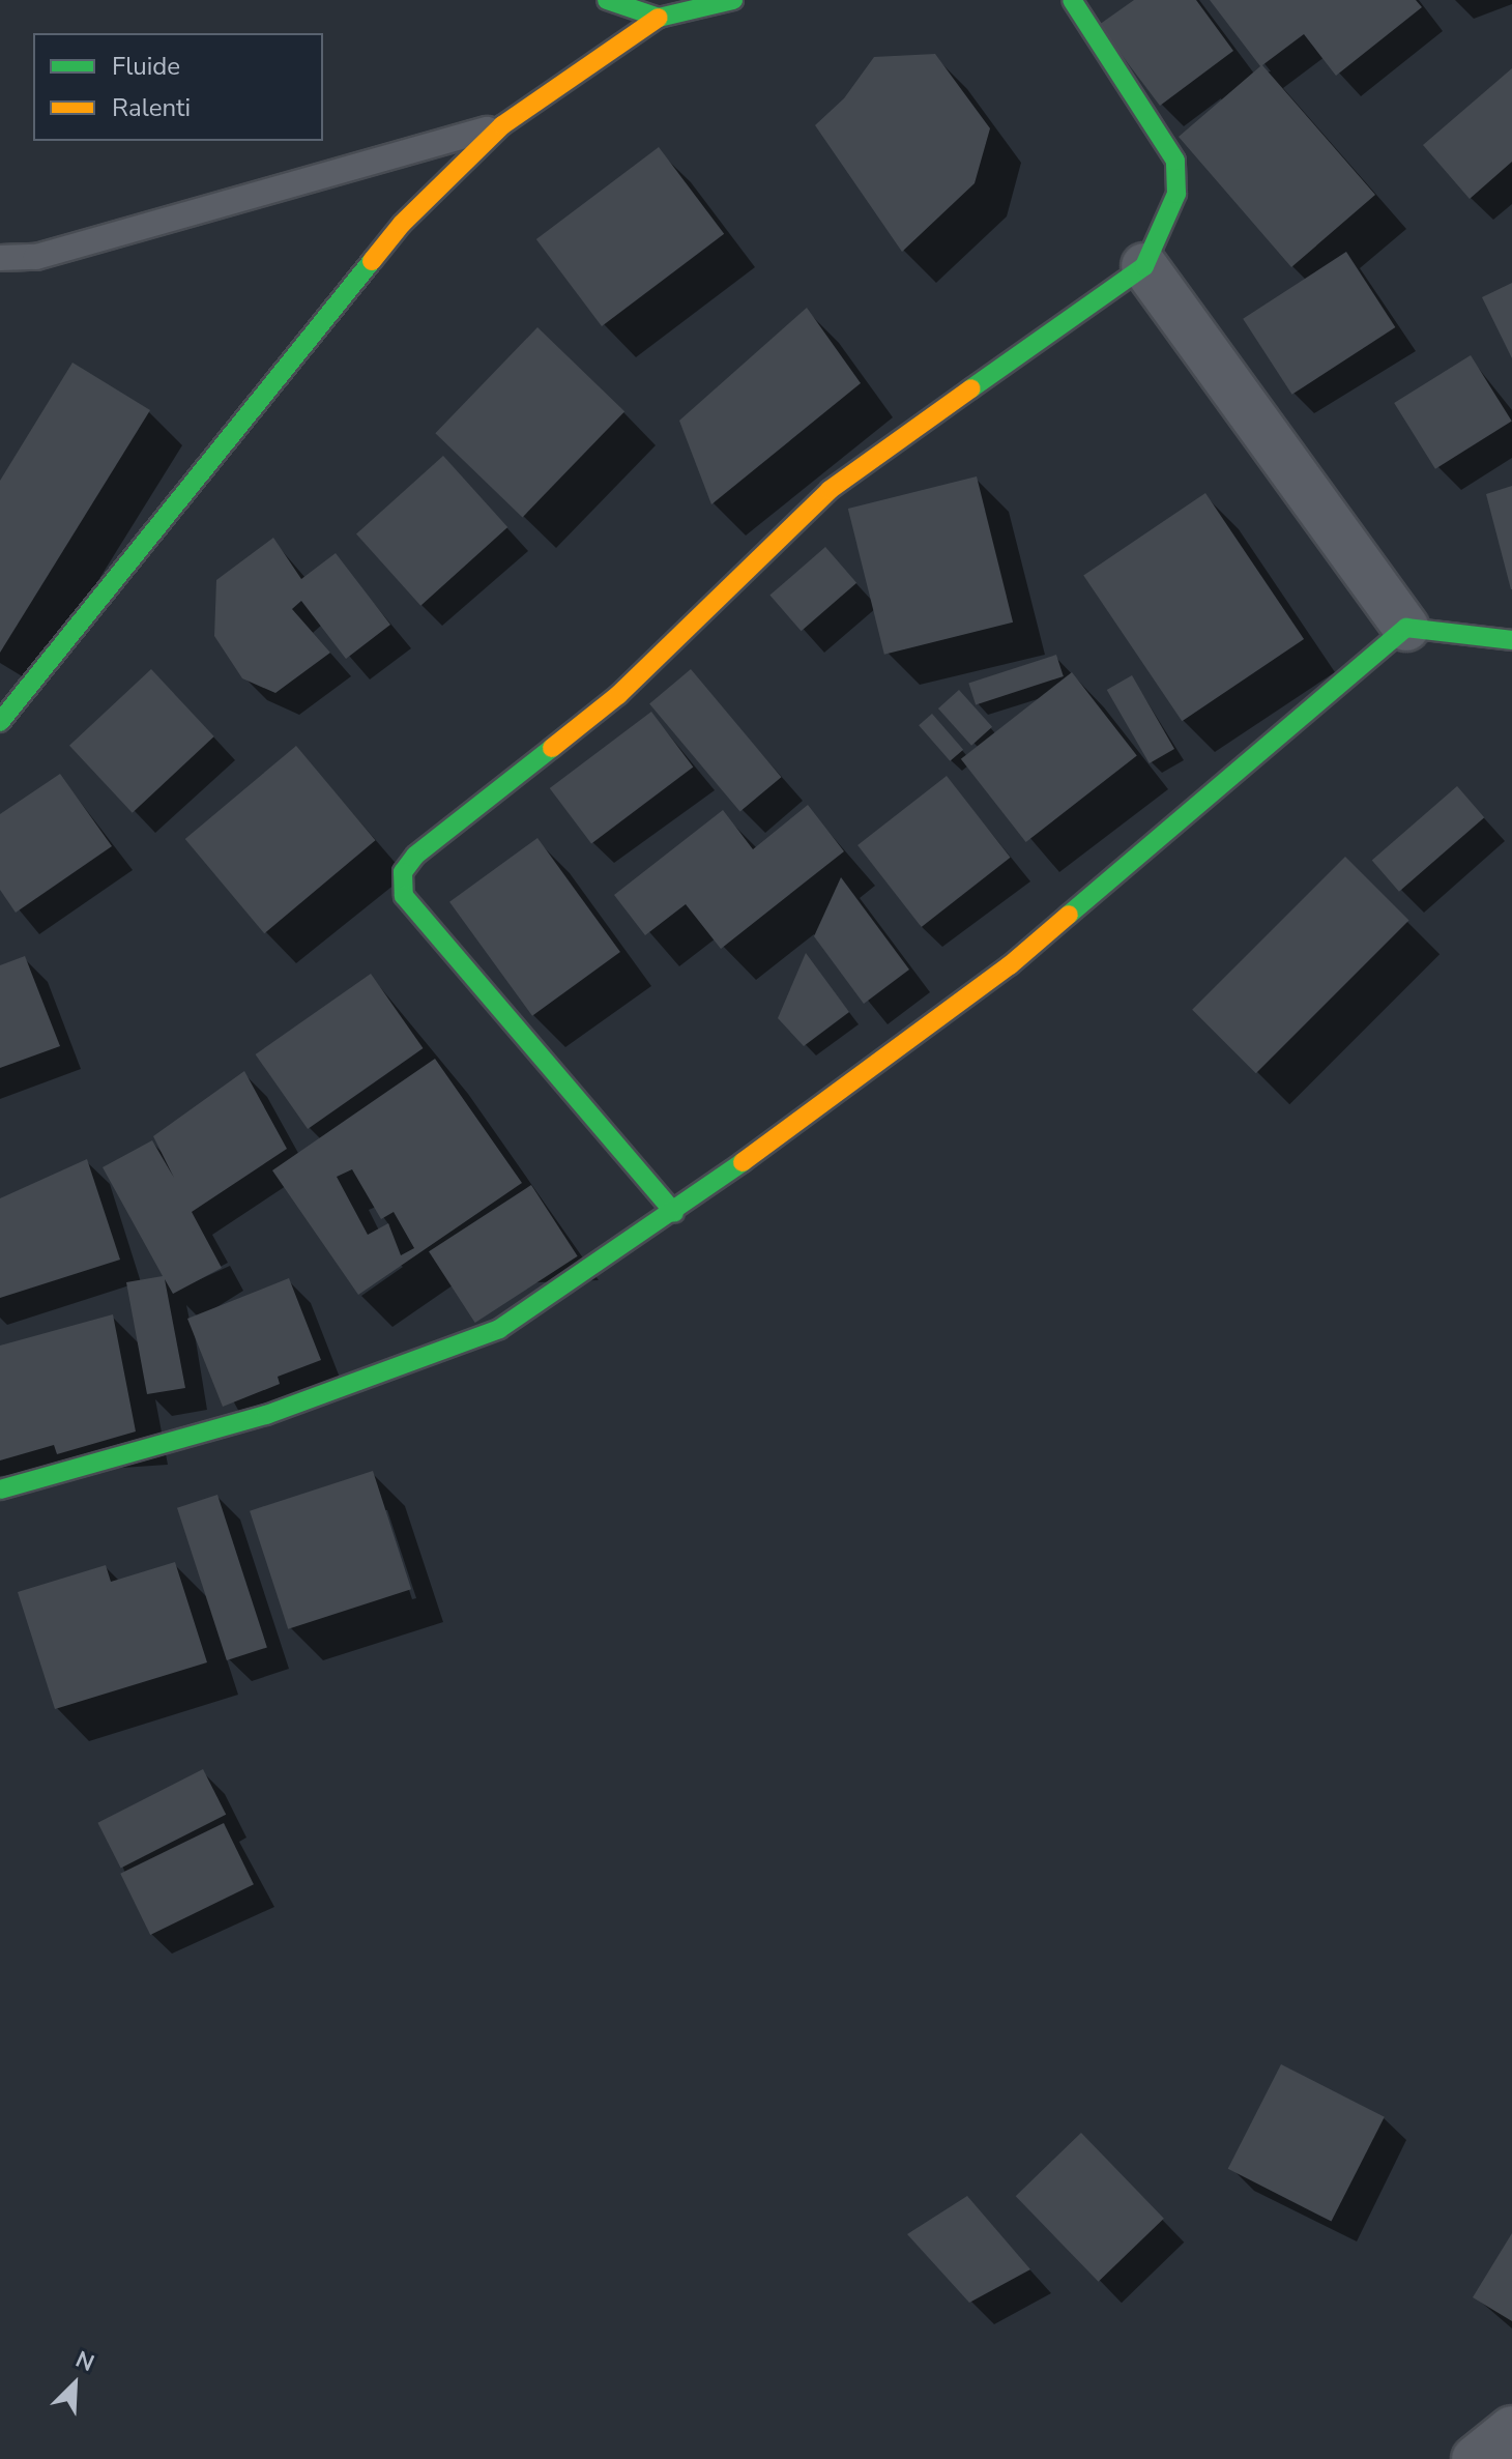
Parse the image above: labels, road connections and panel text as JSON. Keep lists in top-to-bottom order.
{
  "legend": ["Fluide", "Ralenti"],
  "north": "top right"
}
